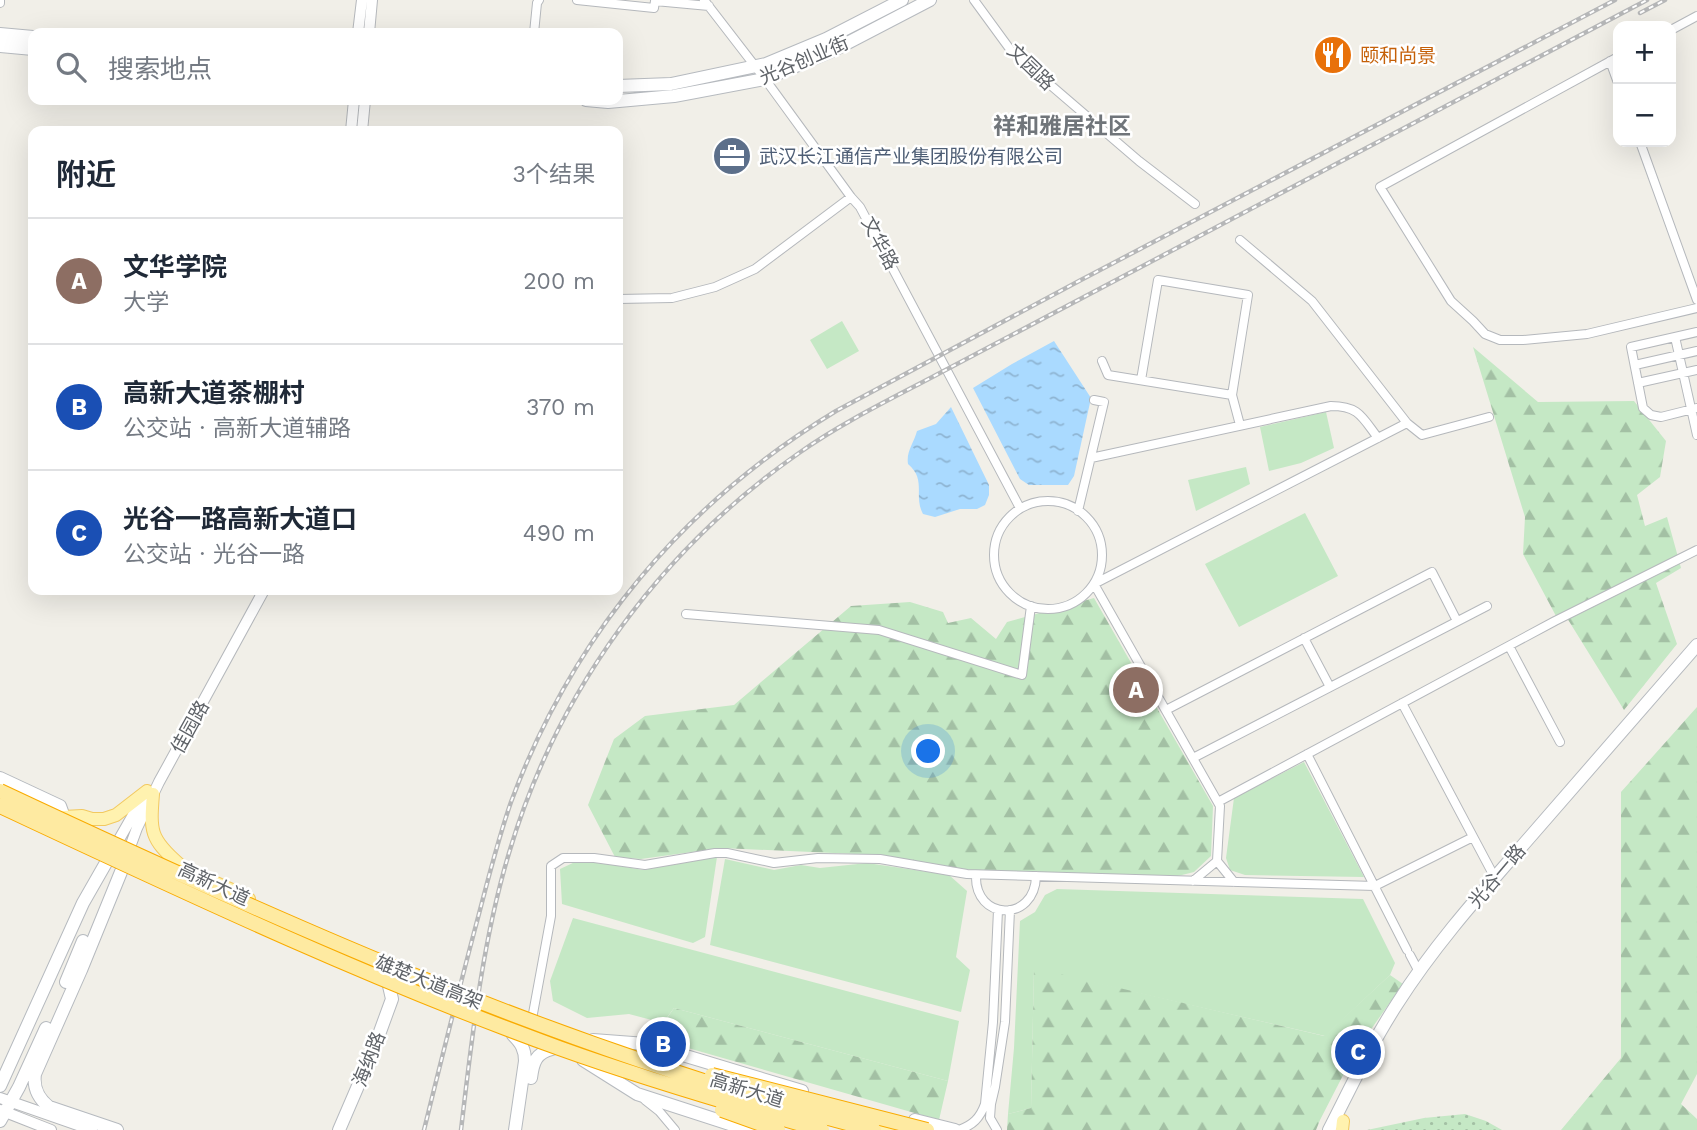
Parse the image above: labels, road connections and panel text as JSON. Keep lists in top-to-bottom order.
{
  "streets": {
    "highway": ["雄楚大道高架"],
    "main road": [
      "光谷创业街",
      "光谷一路",
      "高新大道",
      "海纳路"
    ],
    "street": ["文园路", "文华路", "佳园路"]
  },
  "crossings": [
    ["光谷创业街", "文华路"],
    ["佳园路", "高新大道"],
    ["高新大道", "雄楚大道高架"],
    ["高新大道", "海纳路"]
  ],
  "districts": ["祥和雅居社区"],
  "places": {
    "restaurant": ["颐和尚景"],
    "office": ["武汉长江通信产业集团股份有限公司"]
  },
  "page": {
    "map_buttons": ["+", "−"],
    "search": "搜索地点",
    "heading": ["附近", "3个结果"],
    "list": [
      {
        "mark": "A",
        "name": "文华学院",
        "note": "大学",
        "value": "200 m"
      },
      {
        "mark": "B",
        "name": "高新大道茶棚村",
        "note": "公交站 · 高新大道辅路",
        "value": "370 m"
      },
      {
        "mark": "C",
        "name": "光谷一路高新大道口",
        "note": "公交站 · 光谷一路",
        "value": "490 m"
      }
    ],
    "pins": ["A", "B", "C"]
  }
}
